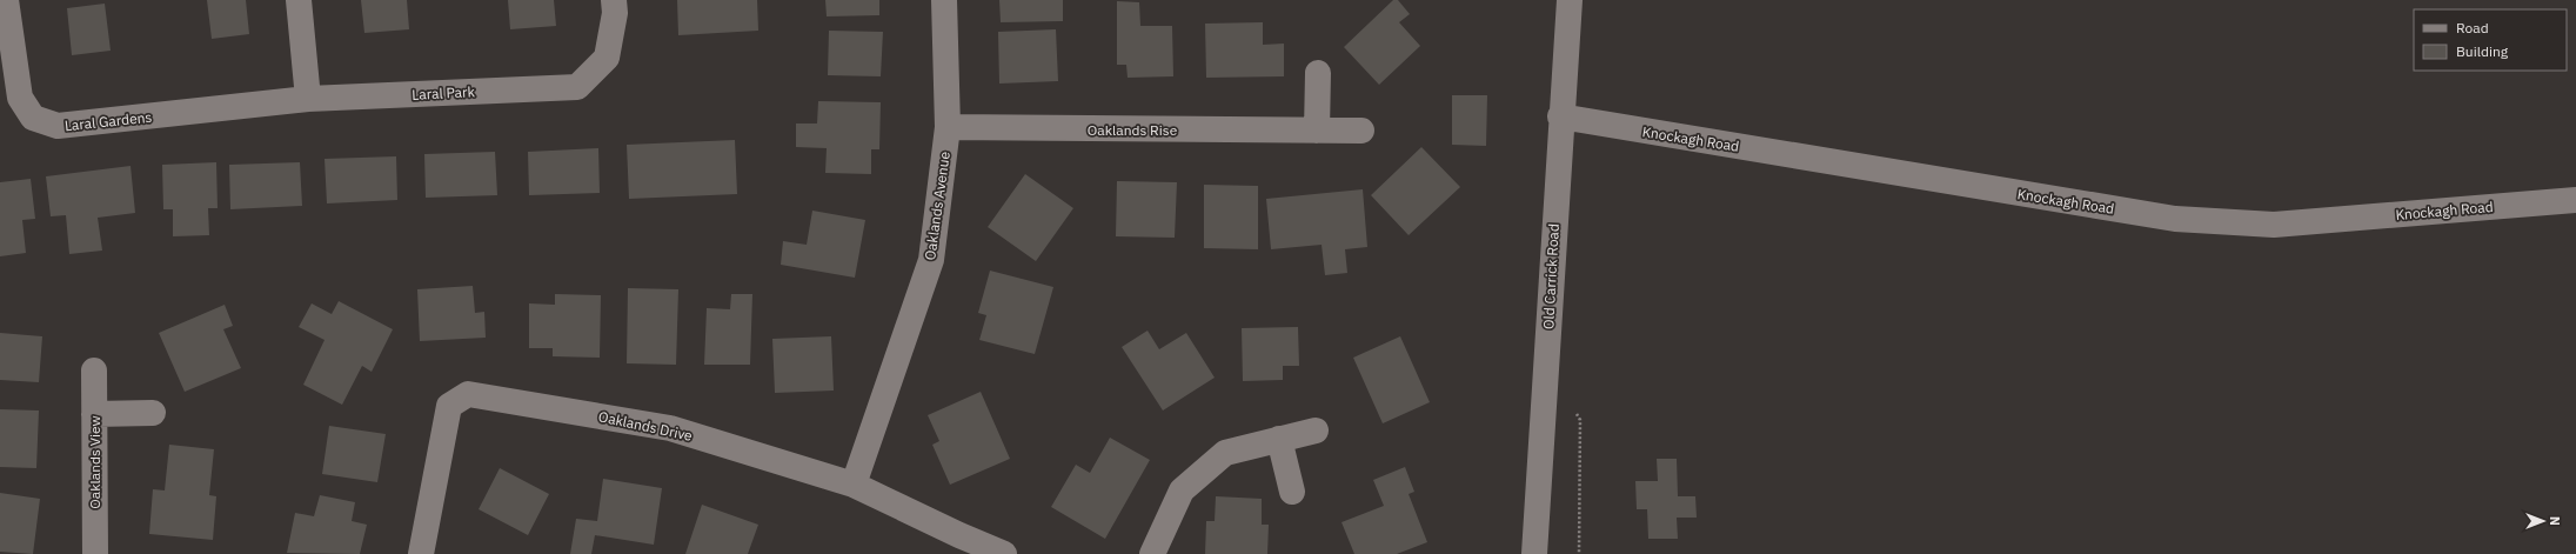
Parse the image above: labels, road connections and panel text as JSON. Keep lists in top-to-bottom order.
{
  "streets": {
    "street": [
      "Laral Park",
      "Laral Gardens",
      "Oaklands Rise",
      "Knockagh Road",
      "Oaklands Avenue",
      "Old Carrick Road",
      "Oaklands Drive",
      "Oaklands View"
    ]
  },
  "crossings": [
    ["Laral Park", "Laral Gardens"],
    ["Oaklands Rise", "Oaklands Avenue"],
    ["Knockagh Road", "Old Carrick Road"],
    ["Oaklands Avenue", "Oaklands Drive"]
  ],
  "legend": ["Road", "Building"],
  "north": "right"
}
